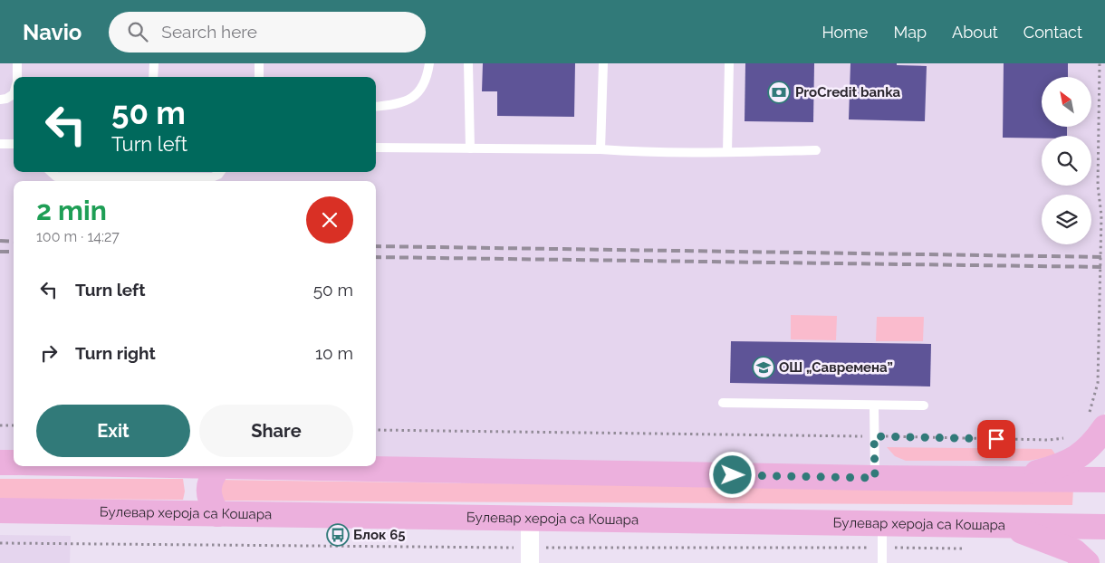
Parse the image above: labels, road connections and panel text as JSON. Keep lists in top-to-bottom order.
{
  "streets": {
    "main road": ["Булевар хероја са Кошара"]
  },
  "places": {
    "bank": ["ProCredit banka"],
    "school or university": ["ОШ „Савремена”"],
    "bus stop": ["Блок 65"]
  },
  "north": "top left",
  "page": {
    "header": "Navio",
    "search": "Search here",
    "nav": [
      "Home",
      "Map",
      "About",
      "Contact"
    ],
    "turn": ["50 m", "Turn left"],
    "heading": ["2 min", "100 m · 14:27"],
    "list": [
      {
        "name": "Turn left",
        "value": "50 m"
      },
      {
        "name": "Turn right",
        "value": "10 m"
      }
    ],
    "buttons": ["Exit", "Share"]
  }
}
